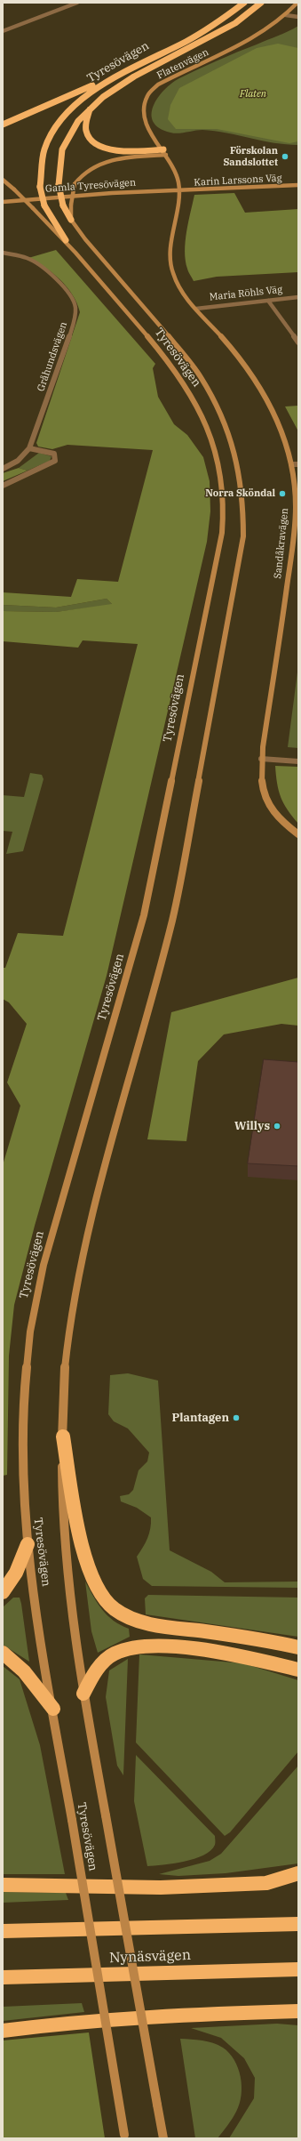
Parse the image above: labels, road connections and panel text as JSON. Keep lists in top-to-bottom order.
{
  "streets": {
    "highway": ["Tyresövägen", "Nynäsvägen"],
    "main road": [
      "Flatenvägen",
      "Karin Larssons Väg",
      "Gamla Tyresövägen",
      "Sandåkravägen"
    ],
    "street": ["Maria Röhls Väg", "Gråhundsvägen"]
  },
  "crossings": [
    ["Flatenvägen", "Karin Larssons Väg"],
    ["Flatenvägen", "Gamla Tyresövägen"],
    ["Flatenvägen", "Sandåkravägen"],
    ["Karin Larssons Väg", "Gamla Tyresövägen"],
    ["Karin Larssons Väg", "Sandåkravägen"],
    ["Gamla Tyresövägen", "Sandåkravägen"],
    ["Maria Röhls Väg", "Sandåkravägen"]
  ],
  "parks": ["Flaten"],
  "places": [
    "Förskolan Sandslottet",
    "Norra Sköndal",
    "Willys",
    "Plantagen"
  ]
}
